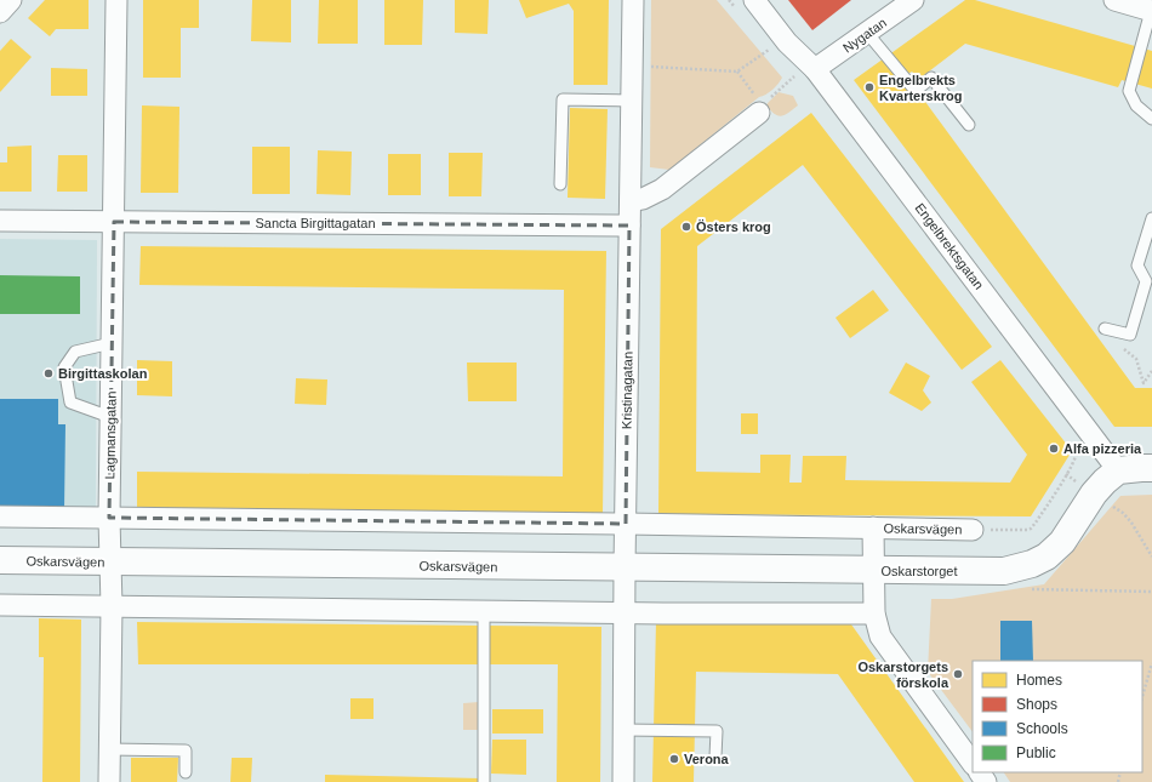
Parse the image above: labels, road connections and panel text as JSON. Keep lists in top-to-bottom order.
{
  "streets": {
    "street": [
      "Nygatan",
      "Sancta Birgittagatan",
      "Engelbrektsgatan",
      "Kristinagatan",
      "Lagmansgatan",
      "Oskarsvägen",
      "Oskarstorget"
    ]
  },
  "crossings": [
    ["Nygatan", "Engelbrektsgatan"],
    ["Sancta Birgittagatan", "Kristinagatan"],
    ["Sancta Birgittagatan", "Lagmansgatan"],
    ["Engelbrektsgatan", "Oskarstorget"],
    ["Kristinagatan", "Oskarsvägen"],
    ["Lagmansgatan", "Oskarsvägen"],
    ["Oskarsvägen", "Oskarstorget"]
  ],
  "places": [
    "Engelbrekts Kvarterskrog",
    "Östers krog",
    "Birgittaskolan",
    "Alfa pizzeria",
    "Oskarstorgets förskola",
    "Verona"
  ],
  "legend": [
    "Homes",
    "Shops",
    "Schools",
    "Public"
  ]
}
